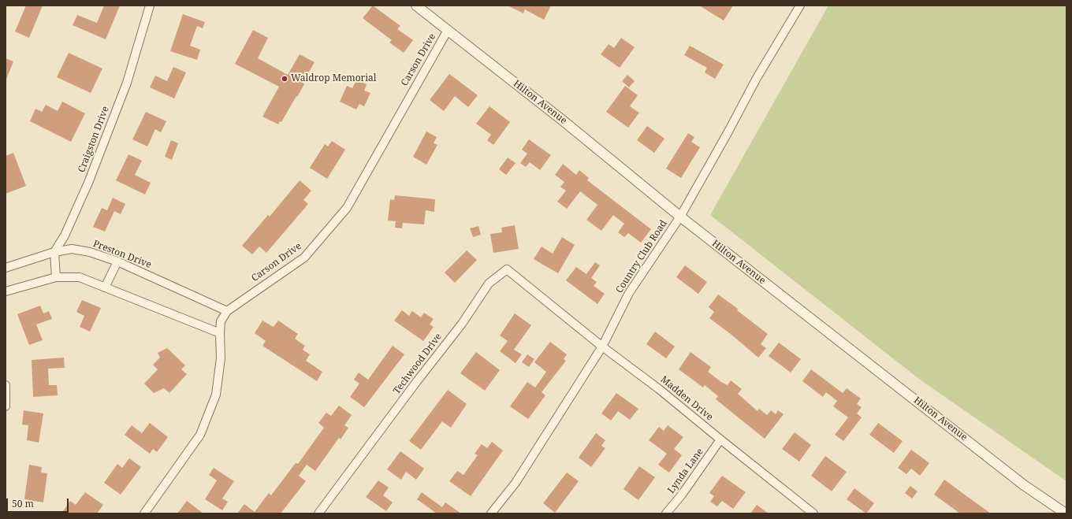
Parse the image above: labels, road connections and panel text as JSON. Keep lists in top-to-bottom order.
{
  "streets": {
    "street": [
      "Carson Drive",
      "Hilton Avenue",
      "Craigston Drive",
      "Preston Drive",
      "Country Club Road",
      "Techwood Drive",
      "Madden Drive",
      "Lynda Lane"
    ]
  },
  "crossings": [
    ["Carson Drive", "Hilton Avenue"],
    ["Carson Drive", "Preston Drive"],
    ["Hilton Avenue", "Country Club Road"],
    ["Craigston Drive", "Preston Drive"],
    ["Country Club Road", "Madden Drive"],
    ["Techwood Drive", "Madden Drive"],
    ["Madden Drive", "Lynda Lane"]
  ],
  "places": ["Waldrop Memorial"],
  "scale_bar": "50 m"
}
